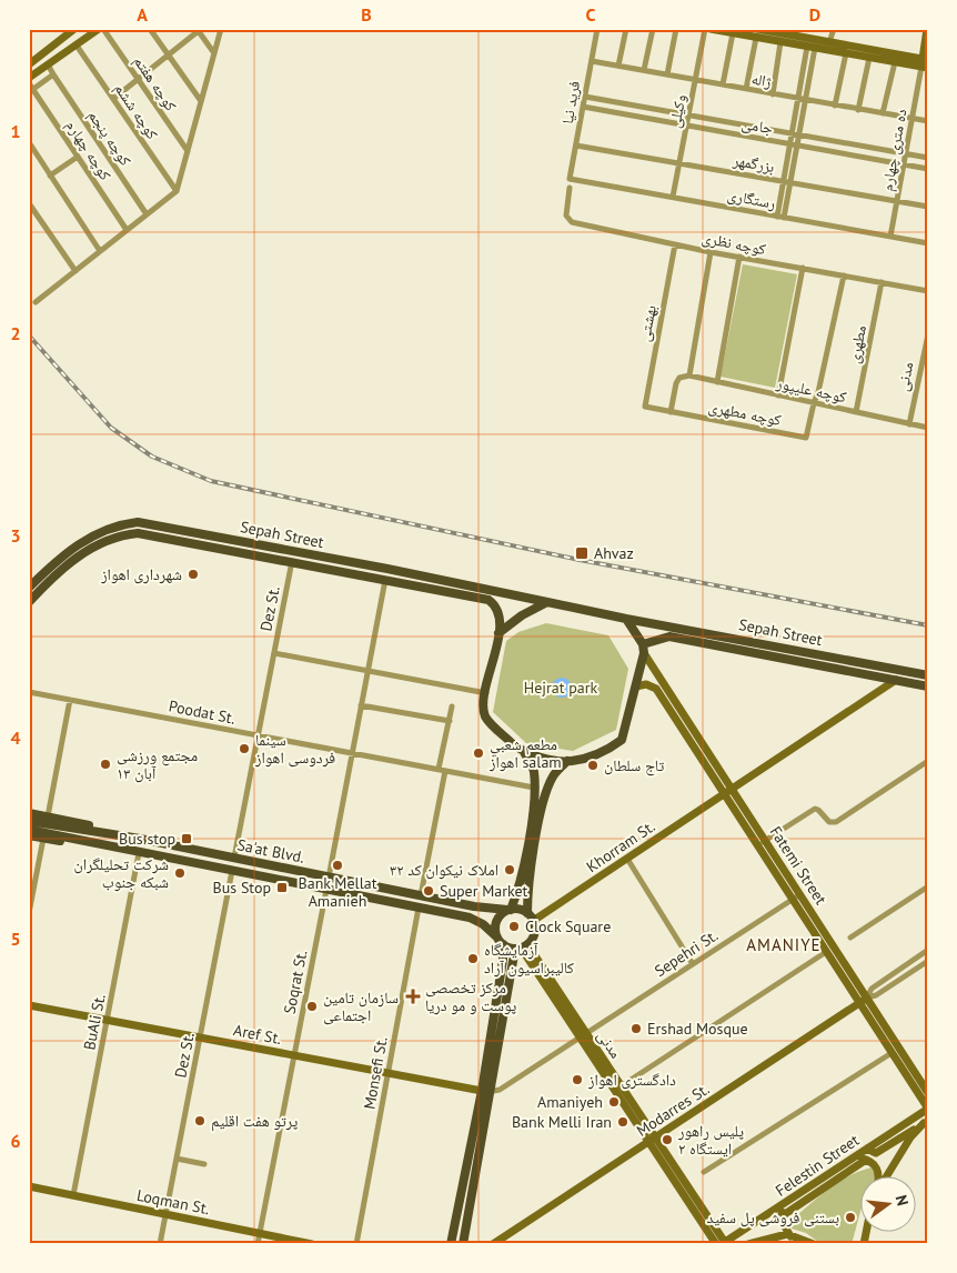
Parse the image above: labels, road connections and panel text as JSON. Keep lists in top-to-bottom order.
{
  "streets": {
    "main road": ["Sepah Street", "Sa'at Blvd."],
    "street": [
      "ژاله",
      "کوچه هفتم",
      "فرید نیا",
      "کوچه ششم",
      "وکیلی",
      "جامی",
      "کوچه پنجم",
      "کوچه چهارم",
      "ده متری چهارم",
      "بزرگمهر",
      "رستگاری",
      "کوچه نظری",
      "بهشتی",
      "مطهری",
      "مدنی",
      "کوچه علیپور",
      "کوچه مطهری",
      "Dez St.",
      "Poodat St.",
      "Khorram St.",
      "Fatemi Street",
      "Sepehri St.",
      "Soqrat St.",
      "BuAli St.",
      "Aref St.",
      "Monsefi St.",
      "Modarres St.",
      "Felestin Street",
      "Loqman St."
    ]
  },
  "crossings": [
    ["ژاله", "فرید نیا"],
    ["ژاله", "وکیلی"],
    ["ژاله", "ده متری چهارم"],
    ["فرید نیا", "جامی"],
    ["فرید نیا", "بزرگمهر"],
    ["فرید نیا", "رستگاری"],
    ["وکیلی", "جامی"],
    ["وکیلی", "بزرگمهر"],
    ["وکیلی", "رستگاری"],
    ["جامی", "ده متری چهارم"],
    ["ده متری چهارم", "بزرگمهر"],
    ["ده متری چهارم", "رستگاری"],
    ["کوچه نظری", "بهشتی"],
    ["کوچه نظری", "مطهری"],
    ["بهشتی", "کوچه مطهری"],
    ["مطهری", "کوچه علیپور"],
    ["مدنی", "کوچه علیپور"],
    ["مدنی", "Khorram St."],
    ["مدنی", "Sa'at Blvd."],
    ["مدنی", "Sepehri St."],
    ["مدنی", "Modarres St."],
    ["مدنی", "Felestin Street"],
    ["کوچه علیپور", "کوچه مطهری"],
    ["Sepah Street", "Dez St."],
    ["Sepah Street", "Fatemi Street"],
    ["Dez St.", "Poodat St."],
    ["Dez St.", "Sa'at Blvd."],
    ["Dez St.", "Aref St."],
    ["Dez St.", "Loqman St."],
    ["Khorram St.", "Sa'at Blvd."],
    ["Khorram St.", "Fatemi Street"],
    ["Sa'at Blvd.", "Soqrat St."],
    ["Sa'at Blvd.", "BuAli St."],
    ["Sa'at Blvd.", "Monsefi St."],
    ["Fatemi Street", "Sepehri St."],
    ["Fatemi Street", "Modarres St."],
    ["Fatemi Street", "Felestin Street"],
    ["Sepehri St.", "Aref St."],
    ["Soqrat St.", "Aref St."],
    ["Soqrat St.", "Loqman St."],
    ["BuAli St.", "Aref St."],
    ["BuAli St.", "Loqman St."],
    ["Aref St.", "Monsefi St."]
  ],
  "districts": ["AMANIYE"],
  "parks": ["Hejrat park"],
  "places": {
    "transit": ["Ahvaz", "Bus stop", "Bus Stop"],
    "other": [
      "شهرداری اهواز",
      "سینما فردوسی اهواز",
      "مطعم شعبي اهواز salam",
      "مجتمع ورزشی ۱۳ آبان",
      "تاج سلطان",
      "Bank Mellat Amanieh",
      "املاک نیکوان کد ۳۲",
      "شرکت تحلیلگران شبکه جنوب",
      "Super Market",
      "Clock Square",
      "آزمایشگاه کالیبراسیون آراد",
      "سازمان تامین اجتماعی",
      "Ershad Mosque",
      "دادگستری اهواز",
      "Amaniyeh",
      "پرتو هفت اقلیم",
      "Bank Melli Iran",
      "پلیس راهور ایستگاه ۲",
      "بستنی فروشی پل سفید"
    ],
    "health": ["مرکز تخصصی پوست و مو دریا"]
  },
  "north": "right",
  "grid": {
    "columns": [
      "A",
      "B",
      "C",
      "D"
    ],
    "rows": [
      "1",
      "2",
      "3",
      "4",
      "5",
      "6"
    ]
  }
}
